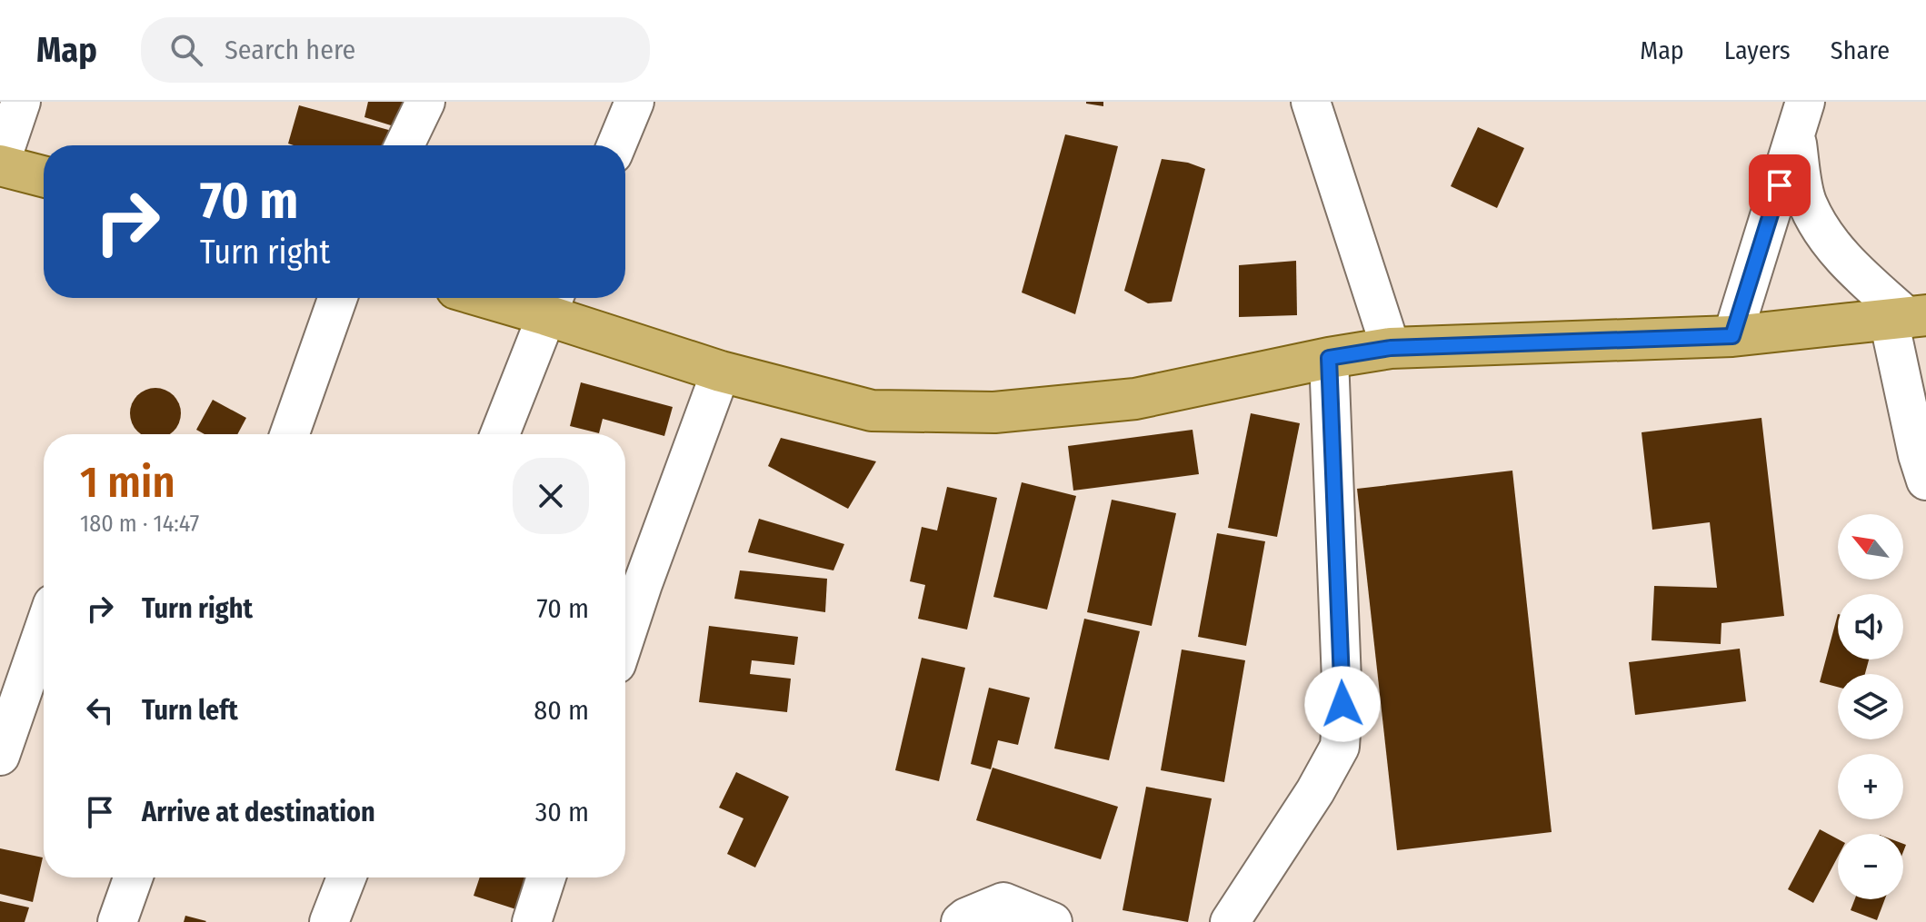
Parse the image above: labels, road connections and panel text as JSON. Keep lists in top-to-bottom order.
{
  "north": "top left",
  "page": {
    "header": "Map",
    "search": "Search here",
    "nav": ["Map", "Layers", "Share"],
    "turn": ["70 m", "Turn right"],
    "heading": ["1 min", "180 m · 14:47"],
    "map_buttons": ["+", "−"],
    "list": [
      {
        "name": "Turn right",
        "value": "70 m"
      },
      {
        "name": "Turn left",
        "value": "80 m"
      },
      {
        "name": "Arrive at destination",
        "value": "30 m"
      }
    ]
  }
}
